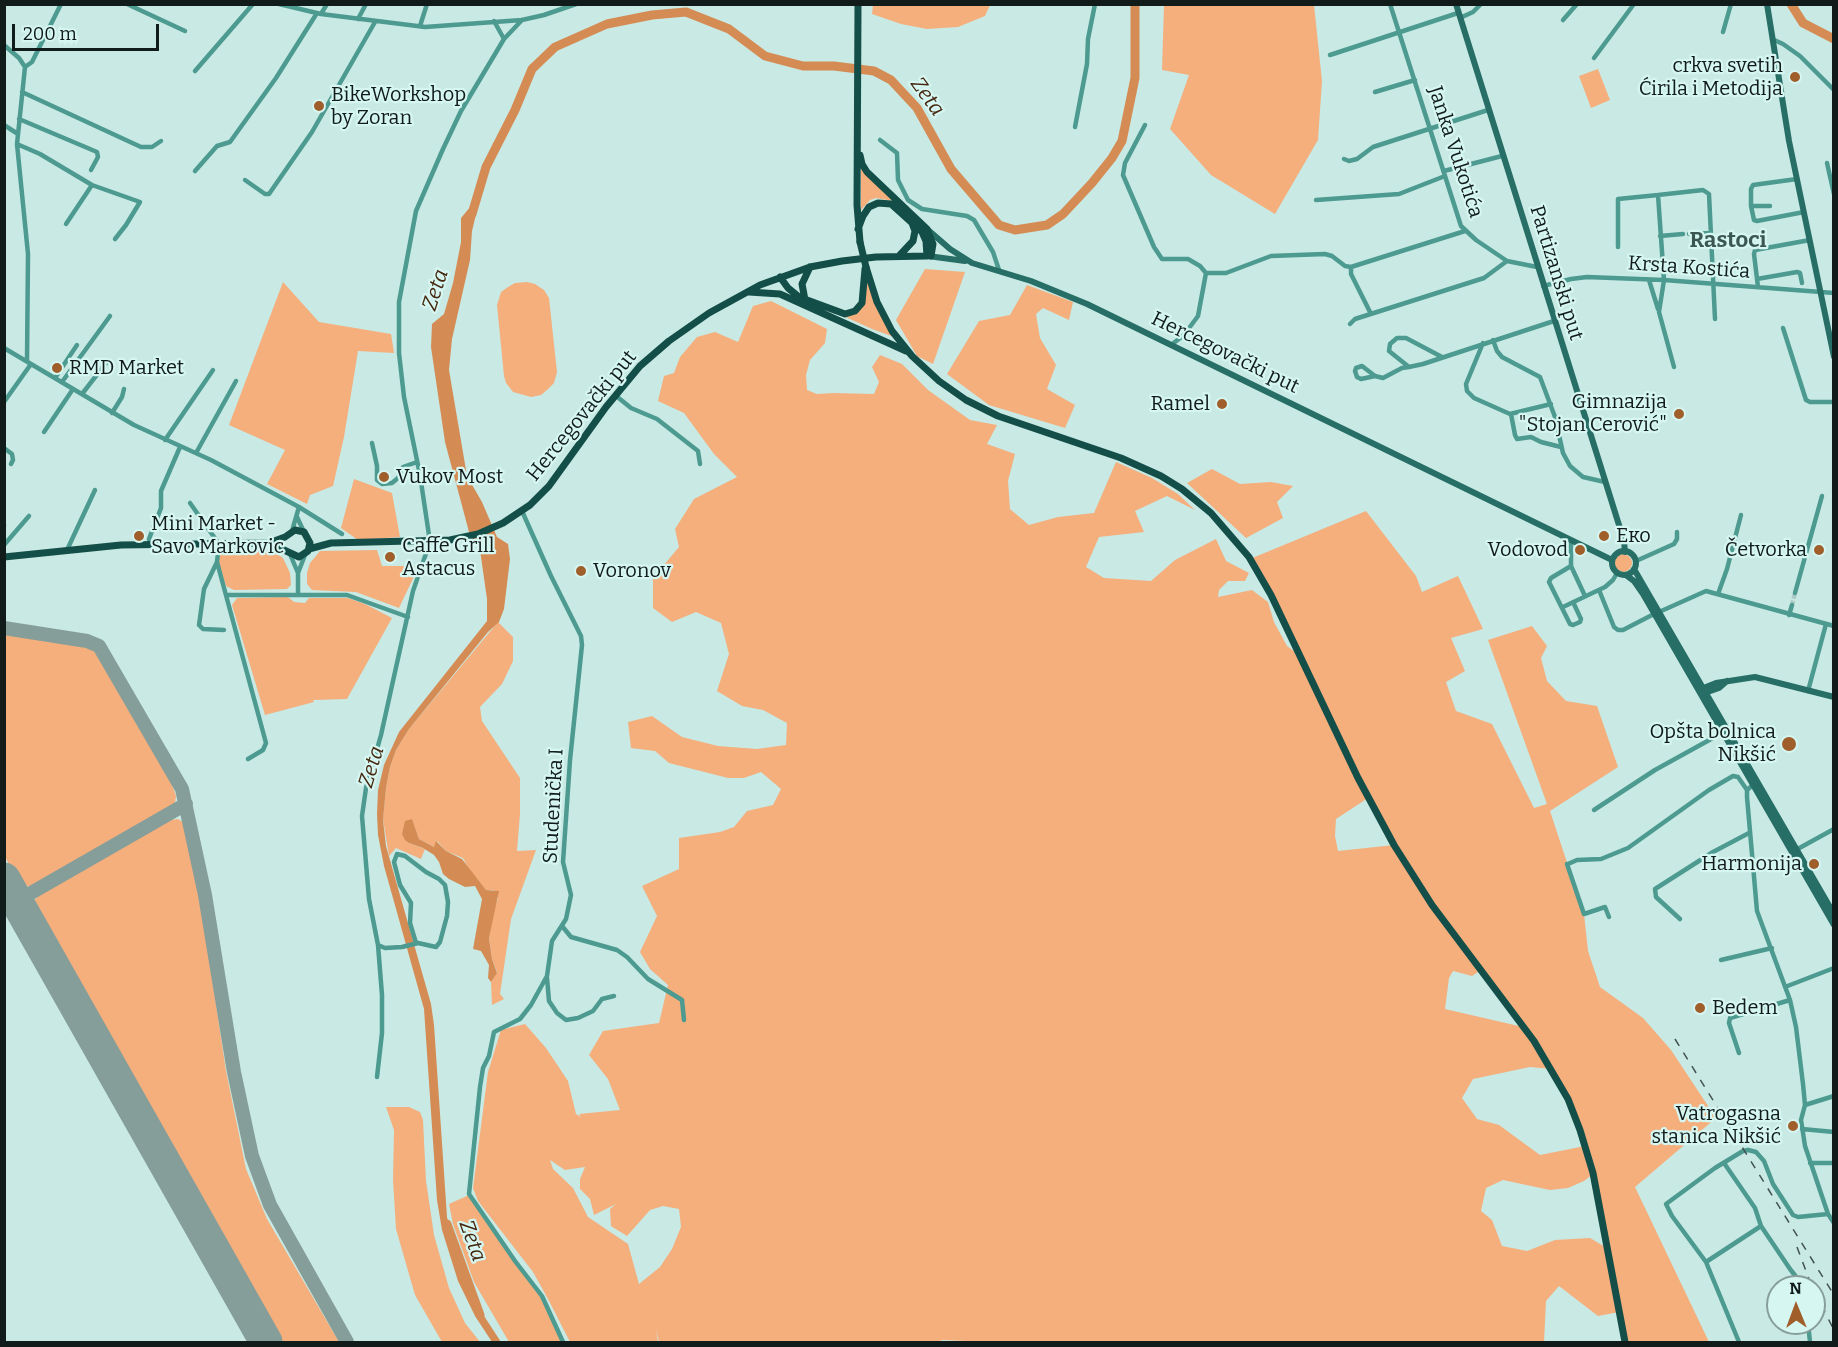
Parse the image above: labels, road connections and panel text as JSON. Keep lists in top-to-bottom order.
{
  "streets": {
    "main road": ["Partizanski put", "Hercegovački put"],
    "street": ["Janka Vukotića", "Krsta Kostića", "Studenička I"]
  },
  "crossings": [
    ["Janka Vukotića", "Partizanski put"],
    ["Krsta Kostića", "Partizanski put"],
    ["Partizanski put", "Hercegovački put"],
    ["Hercegovački put", "Studenička I"]
  ],
  "districts": ["Rastoci"],
  "water": ["Zeta"],
  "places": [
    "crkva svetih Ćirila i Metodija",
    "BikeWorkshop by Zoran",
    "RMD Market",
    "Ramel",
    "Gimnazija \"Stojan Cerović\"",
    "Vukov Most",
    "Mini Market - Savo Markovic",
    "Еко",
    "Vodovod",
    "Četvorka",
    "Caffe Grill Astacus",
    "Voronov",
    "Opšta bolnica Nikšić",
    "Harmonija",
    "Bedem",
    "Vatrogasna stanica Nikšić"
  ],
  "scale_bar": "200 m",
  "north": "top"
}
